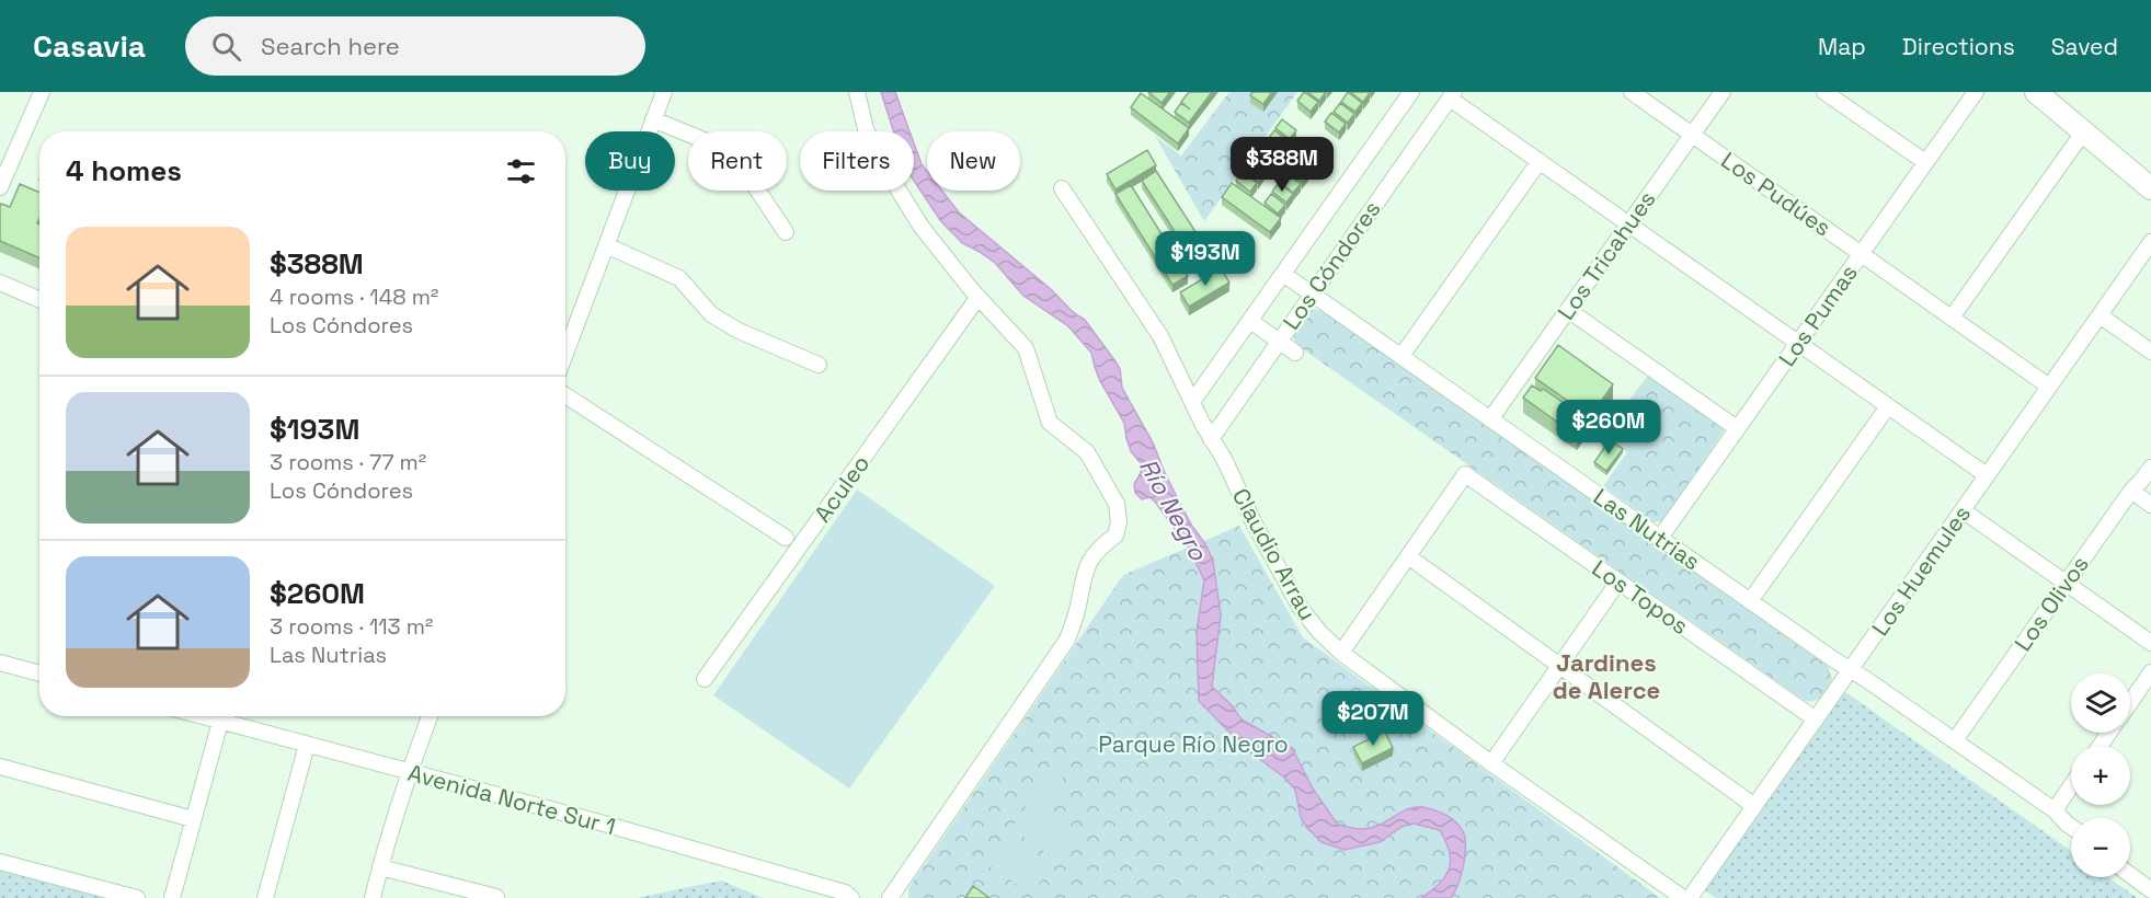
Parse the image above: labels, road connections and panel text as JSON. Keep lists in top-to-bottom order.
{
  "streets": {
    "street": [
      "Los Pudúes",
      "Los Tricahues",
      "Los Cóndores",
      "Los Pumas",
      "Aculeo",
      "Las Nutrias",
      "Claudio Arrau",
      "Los Huemules",
      "Los Topos",
      "Los Olivos",
      "Avenida Norte Sur 1"
    ]
  },
  "crossings": [
    ["Los Pudúes", "Los Tricahues"],
    ["Los Pudúes", "Los Pumas"],
    ["Los Pudúes", "Los Huemules"],
    ["Los Tricahues", "Las Nutrias"],
    ["Los Cóndores", "Las Nutrias"],
    ["Los Cóndores", "Claudio Arrau"],
    ["Los Pumas", "Las Nutrias"],
    ["Las Nutrias", "Los Huemules"],
    ["Las Nutrias", "Los Olivos"],
    ["Los Huemules", "Los Topos"]
  ],
  "districts": ["Jardines de Alerce"],
  "water": ["Río Negro"],
  "parks": ["Parque Río Negro"],
  "page": {
    "header": "Casavia",
    "search": "Search here",
    "nav": ["Map", "Directions", "Saved"],
    "chip": [
      "Buy",
      "Rent",
      "Filters",
      "New"
    ],
    "heading": "4 homes",
    "price": [
      "$388M",
      "$193M",
      "$260M",
      "$207M"
    ],
    "list": [
      {
        "name": "$388M",
        "note": "4 rooms · 148 m² · Los Cóndores"
      },
      {
        "name": "$193M",
        "note": "3 rooms · 77 m² · Los Cóndores"
      },
      {
        "name": "$260M",
        "note": "3 rooms · 113 m² · Las Nutrias"
      }
    ],
    "map_buttons": ["+", "−"]
  }
}
